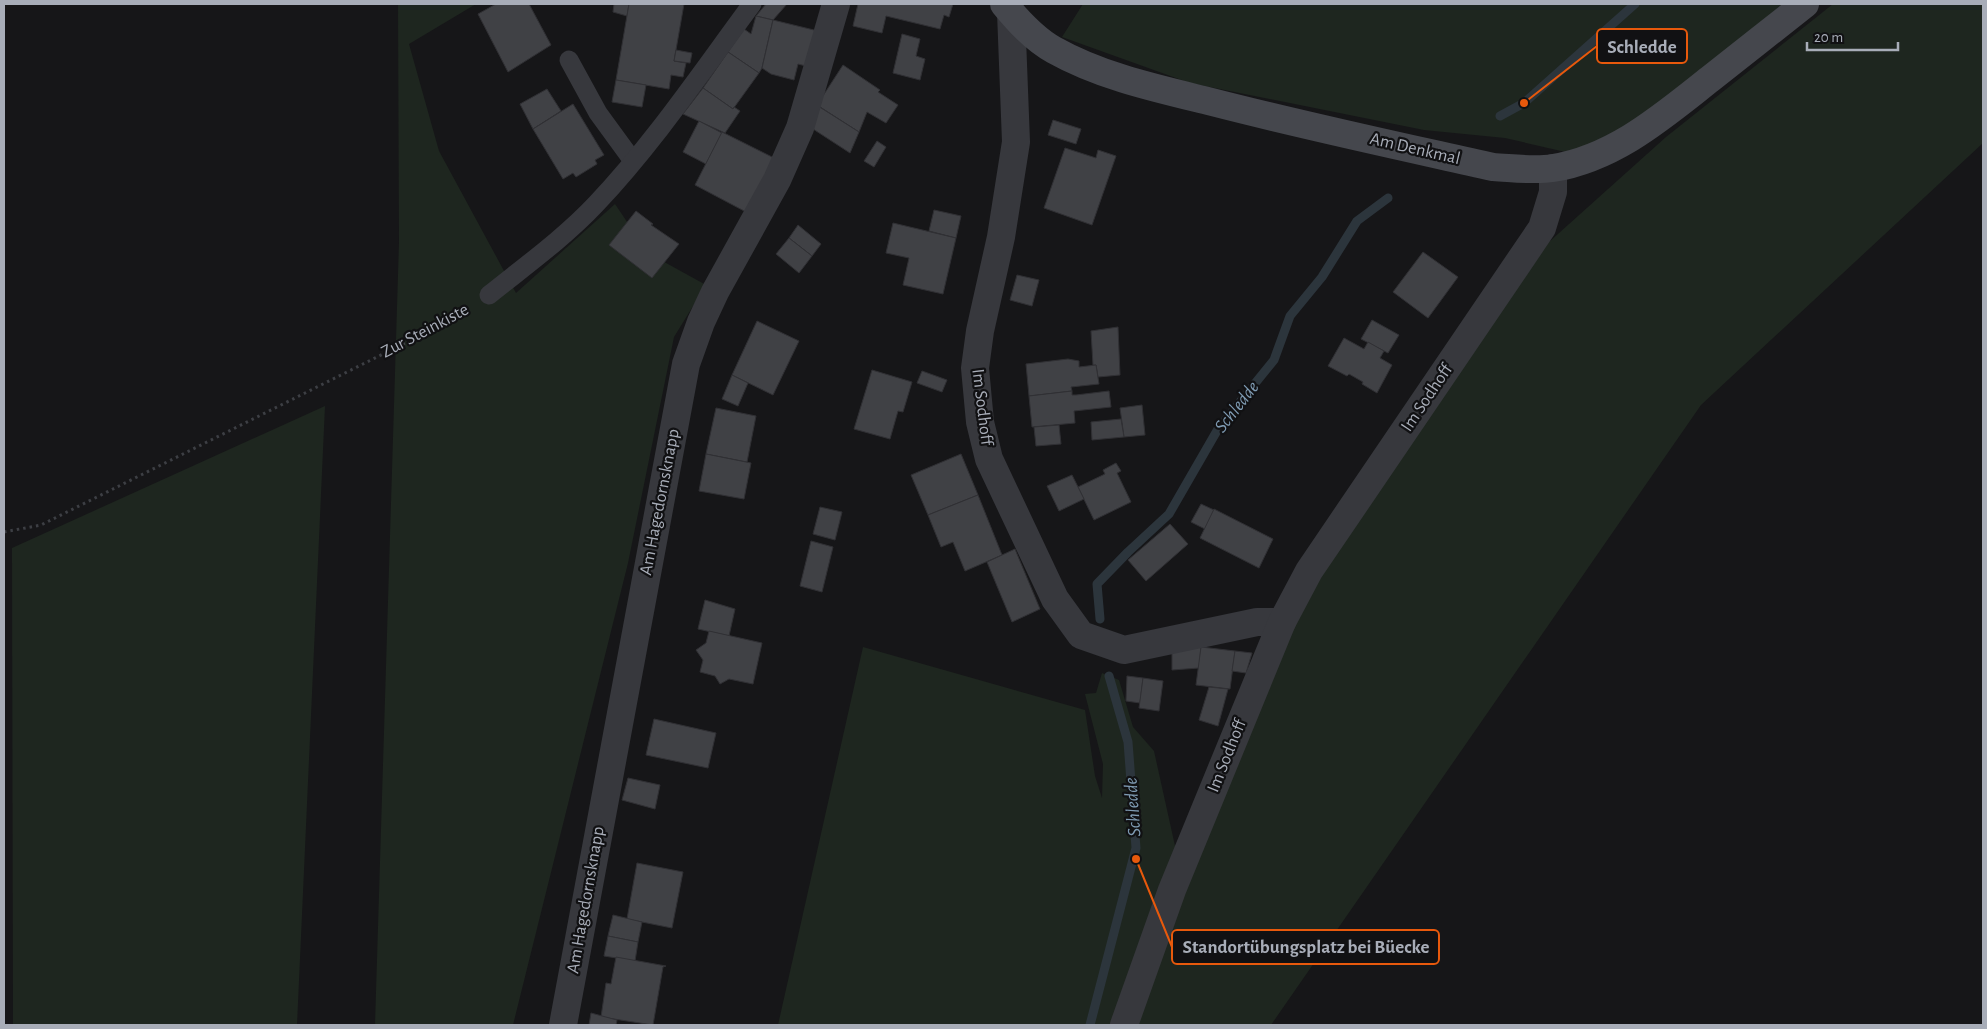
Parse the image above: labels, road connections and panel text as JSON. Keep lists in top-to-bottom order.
{
  "streets": {
    "main road": ["Am Denkmal"],
    "street": ["Im Sodhoff", "Am Hagedornsknapp"],
    "lane": ["Zur Steinkiste"]
  },
  "crossings": [
    ["Am Denkmal", "Im Sodhoff"]
  ],
  "water": ["Schledde"],
  "places": ["Schledde", "Standortübungsplatz bei Büecke"],
  "scale_bar": "20 m"
}
